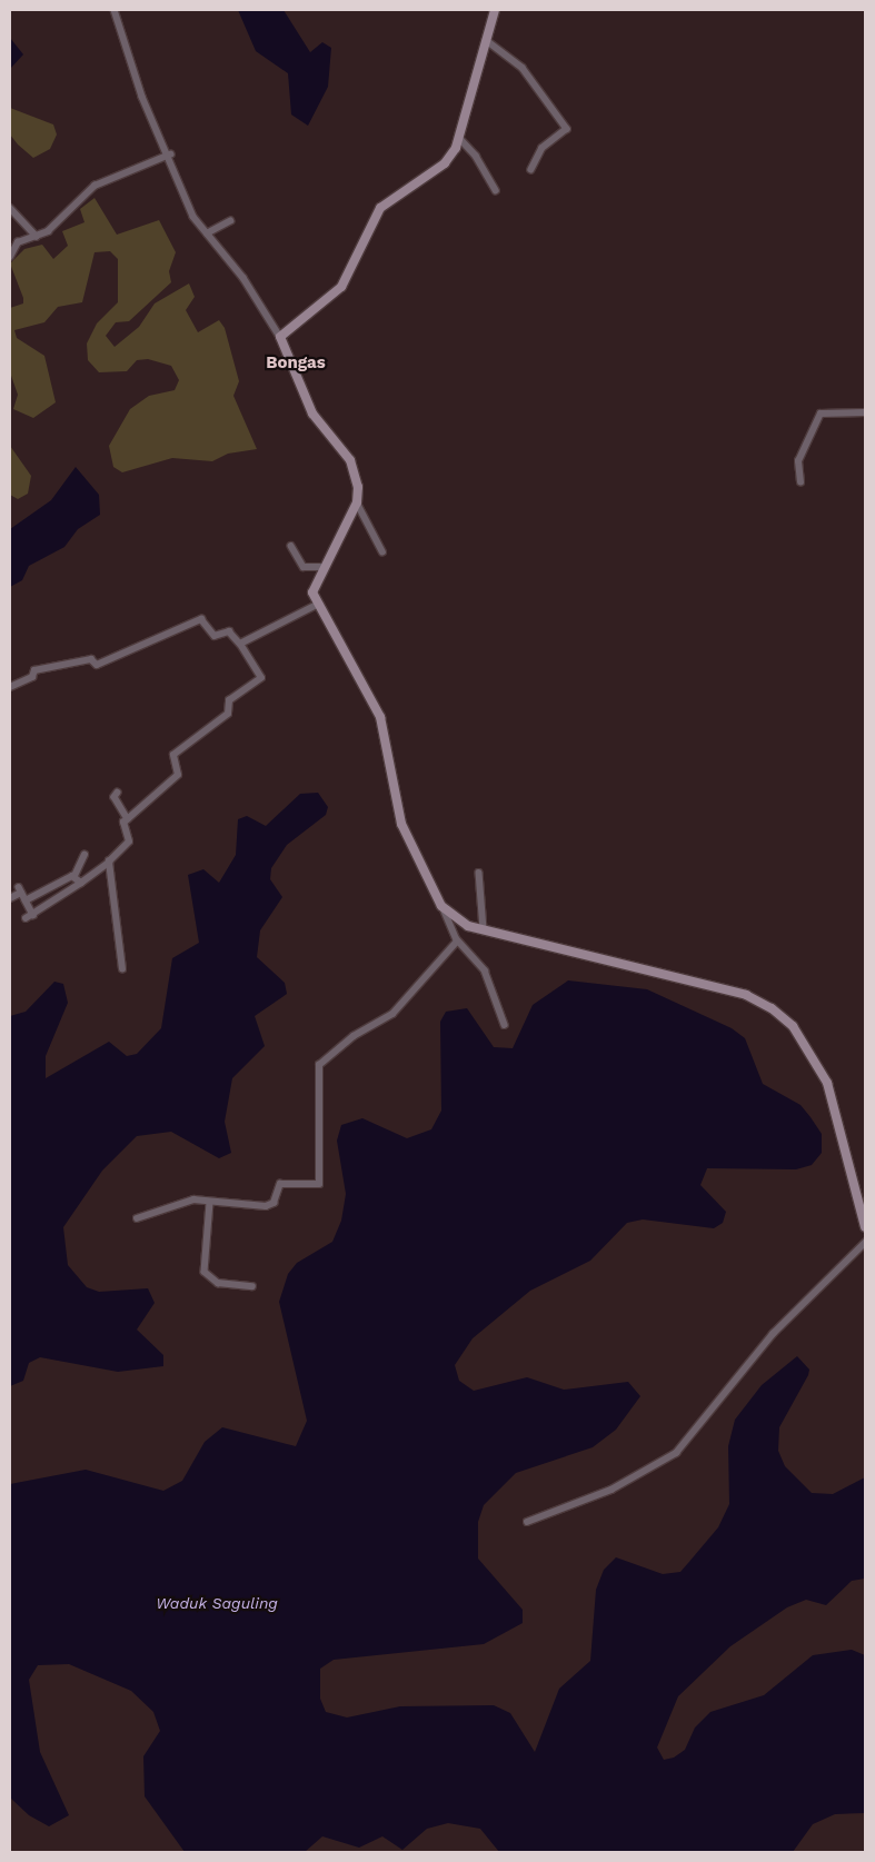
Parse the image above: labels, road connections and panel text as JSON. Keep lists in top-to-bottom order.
{
  "districts": ["Bongas"],
  "water": ["Waduk Saguling"]
}
